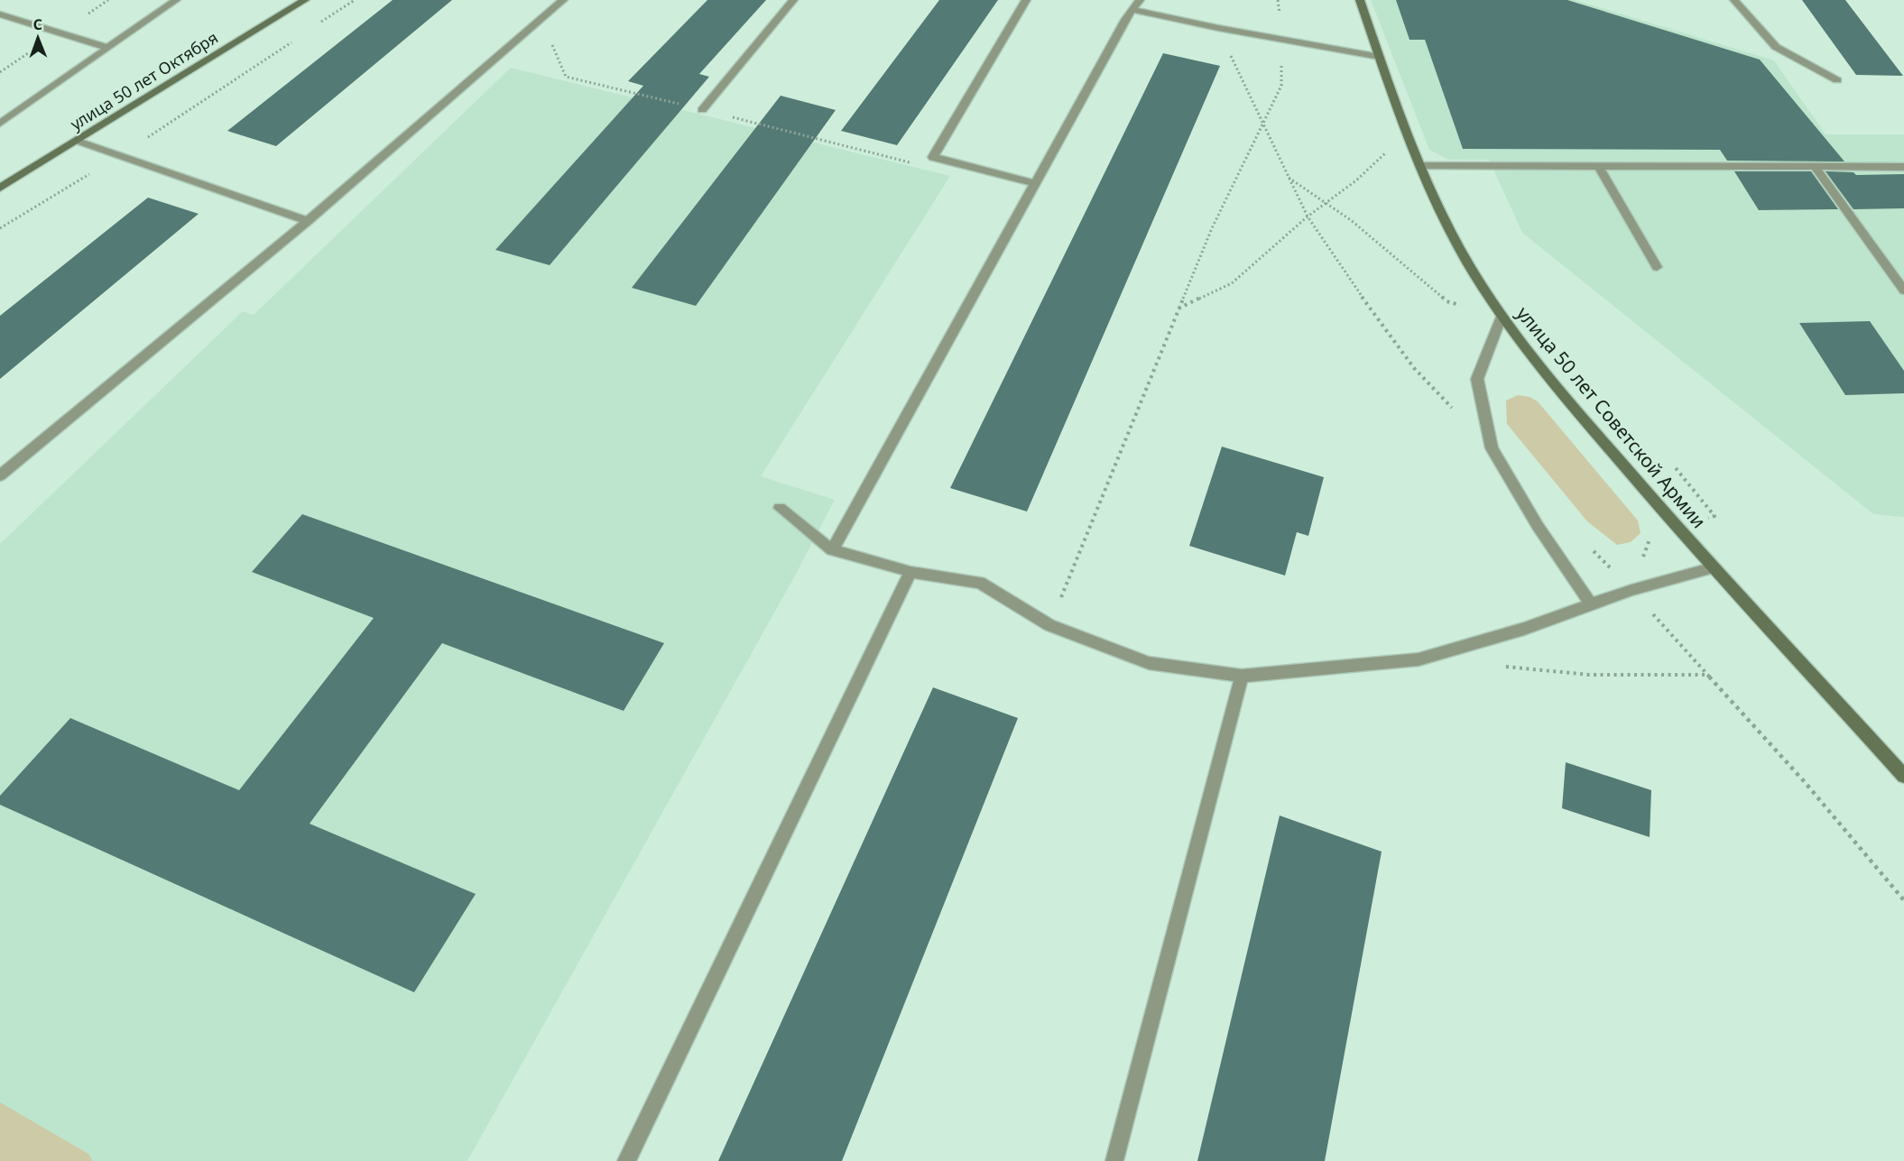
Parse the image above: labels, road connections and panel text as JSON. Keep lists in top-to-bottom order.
{
  "streets": {
    "street": ["улица 50 лет Октября", "улица 50 лет Советской Армии"]
  },
  "north": "top"
}
